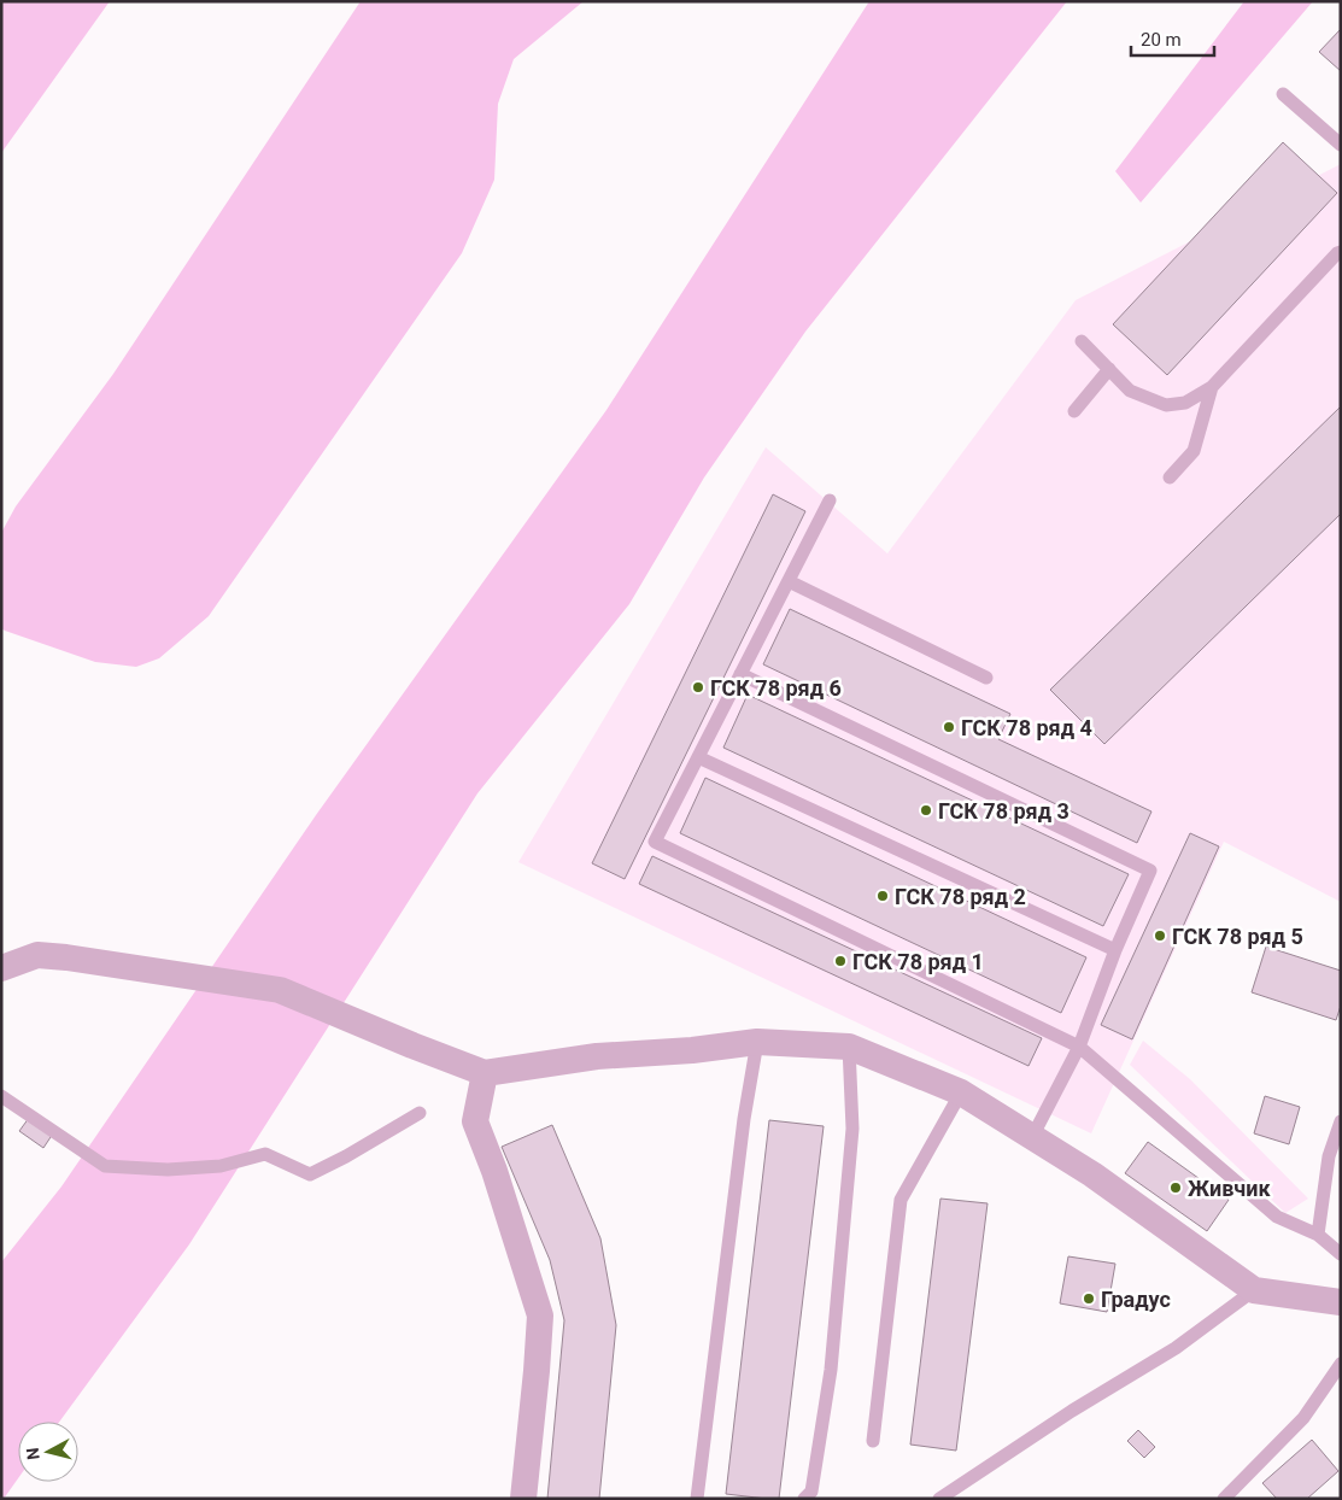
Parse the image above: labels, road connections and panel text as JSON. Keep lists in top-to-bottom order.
{
  "places": [
    "ГСК 78 ряд 6",
    "ГСК 78 ряд 4",
    "ГСК 78 ряд 3",
    "ГСК 78 ряд 2",
    "ГСК 78 ряд 5",
    "ГСК 78 ряд 1",
    "Живчик",
    "Градус"
  ],
  "scale_bar": "20 m",
  "north": "left"
}
